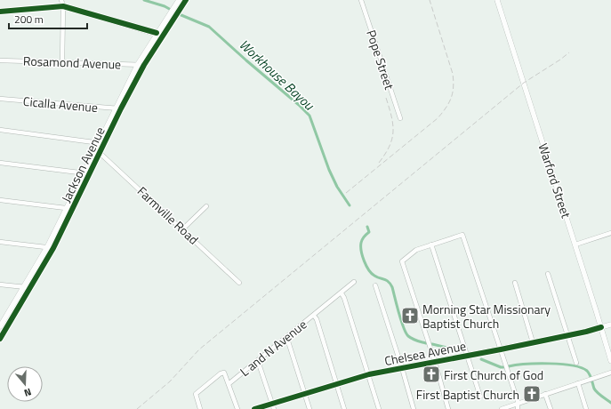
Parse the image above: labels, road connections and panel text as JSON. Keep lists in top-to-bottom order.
{
  "streets": {
    "main road": ["Jackson Avenue", "Warford Street", "Chelsea Avenue"],
    "street": [
      "Pope Street",
      "Rosamond Avenue",
      "Cicalla Avenue",
      "Farmville Road",
      "L and N Avenue"
    ]
  },
  "crossings": [
    ["Rosamond Avenue", "Jackson Avenue"],
    ["Cicalla Avenue", "Jackson Avenue"],
    ["Jackson Avenue", "Farmville Road"],
    ["Warford Street", "Chelsea Avenue"]
  ],
  "water": ["Workhouse Bayou"],
  "places": {
    "church": ["Morning Star Missionary Baptist Church", "First Church of God", "First Baptist Church"]
  },
  "scale_bar": "200 m",
  "north": "bottom"
}
